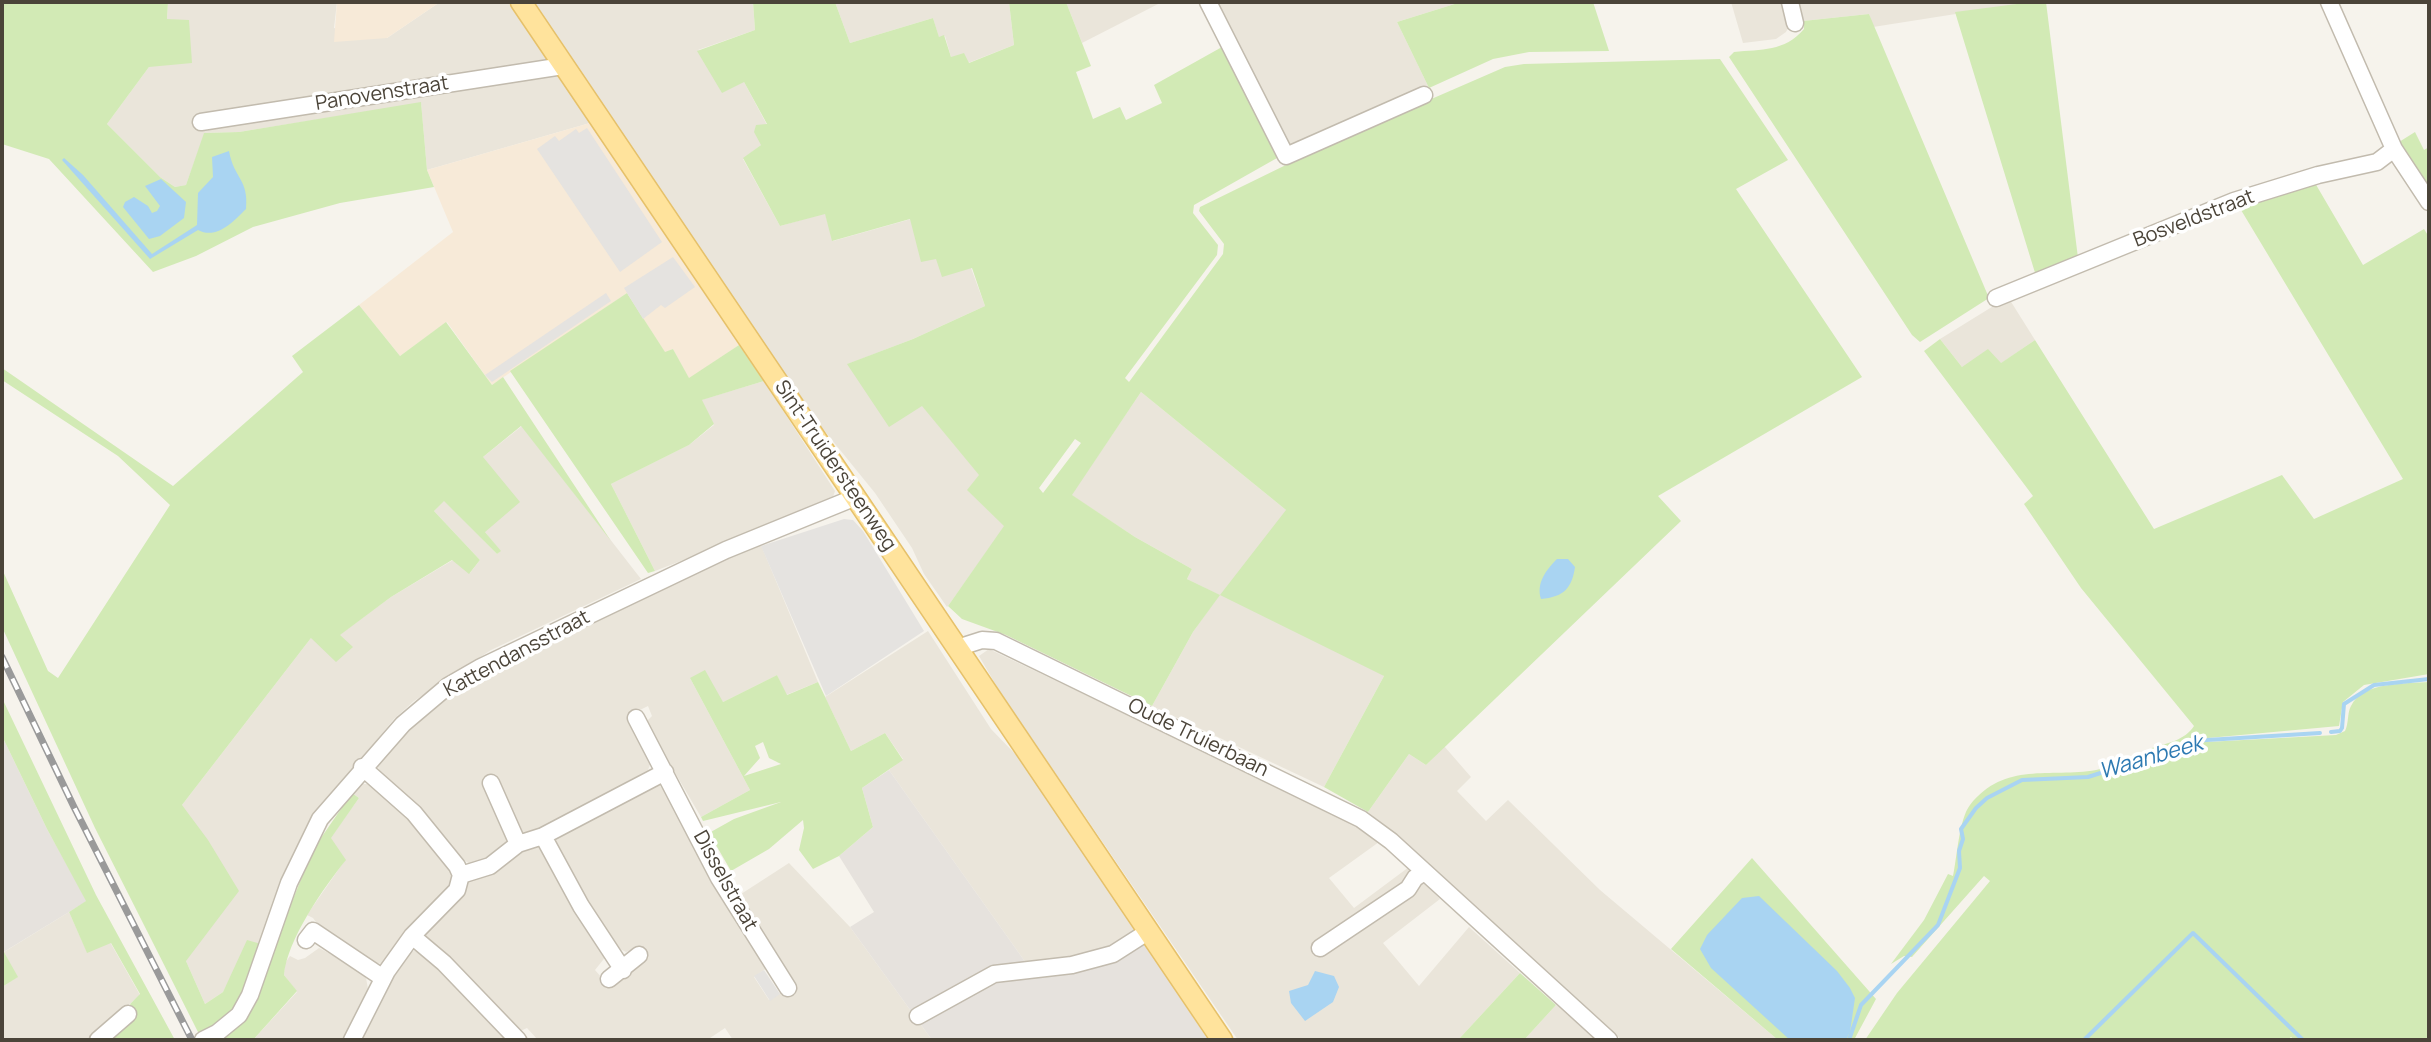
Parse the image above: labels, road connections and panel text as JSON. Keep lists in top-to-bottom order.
{
  "streets": {
    "main road": ["Sint-Truidersteenweg"],
    "street": [
      "Panovenstraat",
      "Bosveldstraat",
      "Kattendansstraat",
      "Oude Truierbaan",
      "Disselstraat"
    ]
  },
  "crossings": [
    ["Panovenstraat", "Sint-Truidersteenweg"],
    ["Sint-Truidersteenweg", "Kattendansstraat"],
    ["Sint-Truidersteenweg", "Oude Truierbaan"]
  ],
  "water": ["Waanbeek"]
}
